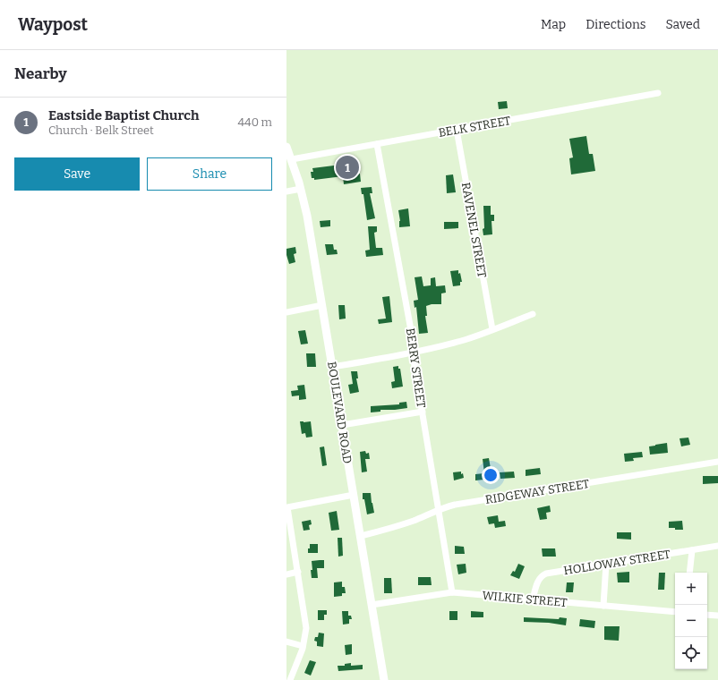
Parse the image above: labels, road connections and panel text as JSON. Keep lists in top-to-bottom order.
{
  "streets": {
    "street": [
      "BELK STREET",
      "RAVENEL STREET",
      "BERRY STREET",
      "BOULEVARD ROAD",
      "RIDGEWAY STREET",
      "HOLLOWAY STREET",
      "WILKIE STREET"
    ]
  },
  "crossings": [
    ["BELK STREET", "RAVENEL STREET"],
    ["BELK STREET", "BERRY STREET"],
    ["BELK STREET", "BOULEVARD ROAD"],
    ["BERRY STREET", "RIDGEWAY STREET"],
    ["BERRY STREET", "WILKIE STREET"],
    ["BOULEVARD ROAD", "RIDGEWAY STREET"],
    ["BOULEVARD ROAD", "WILKIE STREET"],
    ["HOLLOWAY STREET", "WILKIE STREET"]
  ],
  "page": {
    "header": "Waypost",
    "nav": ["Map", "Directions", "Saved"],
    "heading": "Nearby",
    "list": [
      {
        "mark": "1",
        "name": "Eastside Baptist Church",
        "note": "Church · Belk Street",
        "value": "440 m"
      }
    ],
    "buttons": ["Save", "Share"],
    "pins": "1",
    "map_buttons": ["+", "−"]
  }
}
